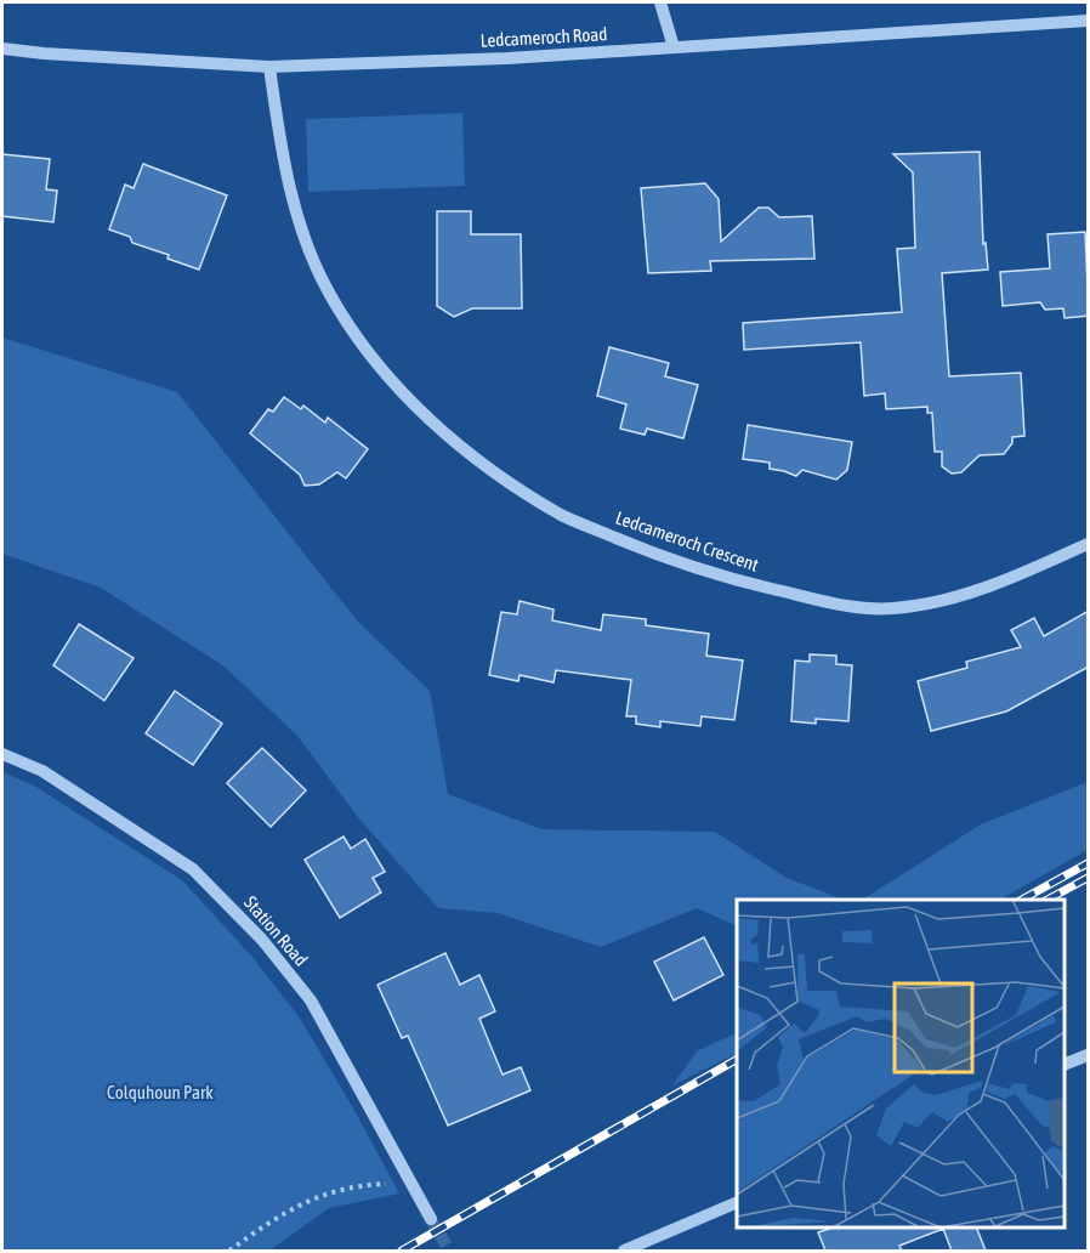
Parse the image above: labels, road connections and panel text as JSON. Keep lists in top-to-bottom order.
{
  "streets": {
    "street": ["Ledcameroch Road", "Ledcameroch Crescent", "Station Road"]
  },
  "crossings": [
    ["Ledcameroch Road", "Ledcameroch Crescent"]
  ],
  "parks": ["Colquhoun Park"]
}
